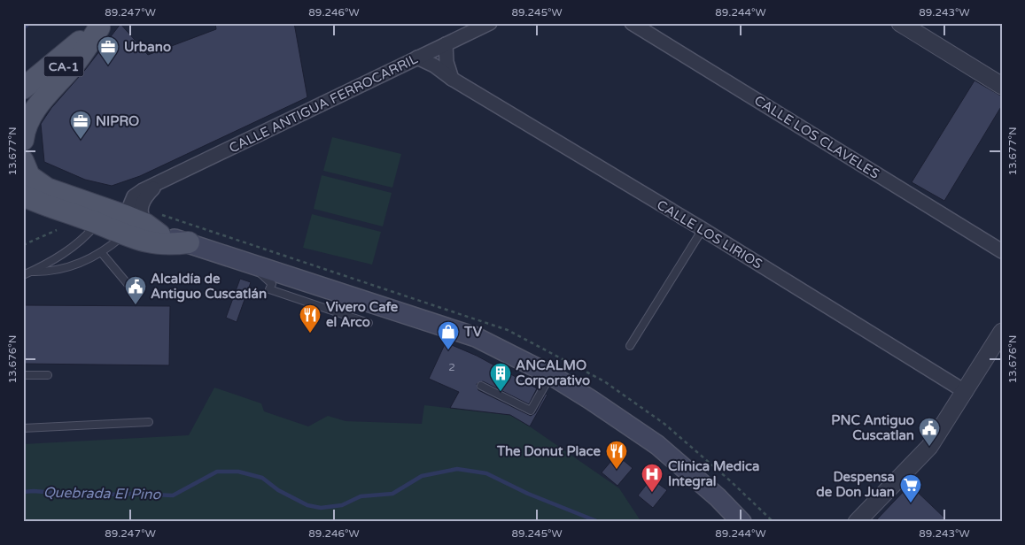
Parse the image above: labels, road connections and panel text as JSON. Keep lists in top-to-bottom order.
{
  "streets": {
    "main road": ["CA-1"],
    "street": ["CALLE ANTIGUA FERROCARRIL", "CALLE LOS CLAVELES", "CALLE LOS LIRIOS"]
  },
  "crossings": [
    ["CALLE ANTIGUA FERROCARRIL", "CALLE LOS LIRIOS"]
  ],
  "water": ["Quebrada El Pino"],
  "places": {
    "office": ["Urbano", "NIPRO"],
    "public building": ["Alcaldía de Antiguo Cuscatlán", "PNC Antiguo Cuscatlan"],
    "restaurant": ["Vivero Cafe el Arco", "The Donut Place"],
    "shop": ["TV"],
    "building": ["ANCALMO Corporativo"],
    "hospital": ["Clínica Medica Integral"],
    "supermarket": ["Despensa de Don Juan"]
  },
  "house_numbers": ["2"],
  "coordinates": [
    "89.247°W",
    "89.246°W",
    "89.245°W",
    "89.244°W",
    "89.243°W",
    "13.677°N",
    "13.676°N"
  ]
}
